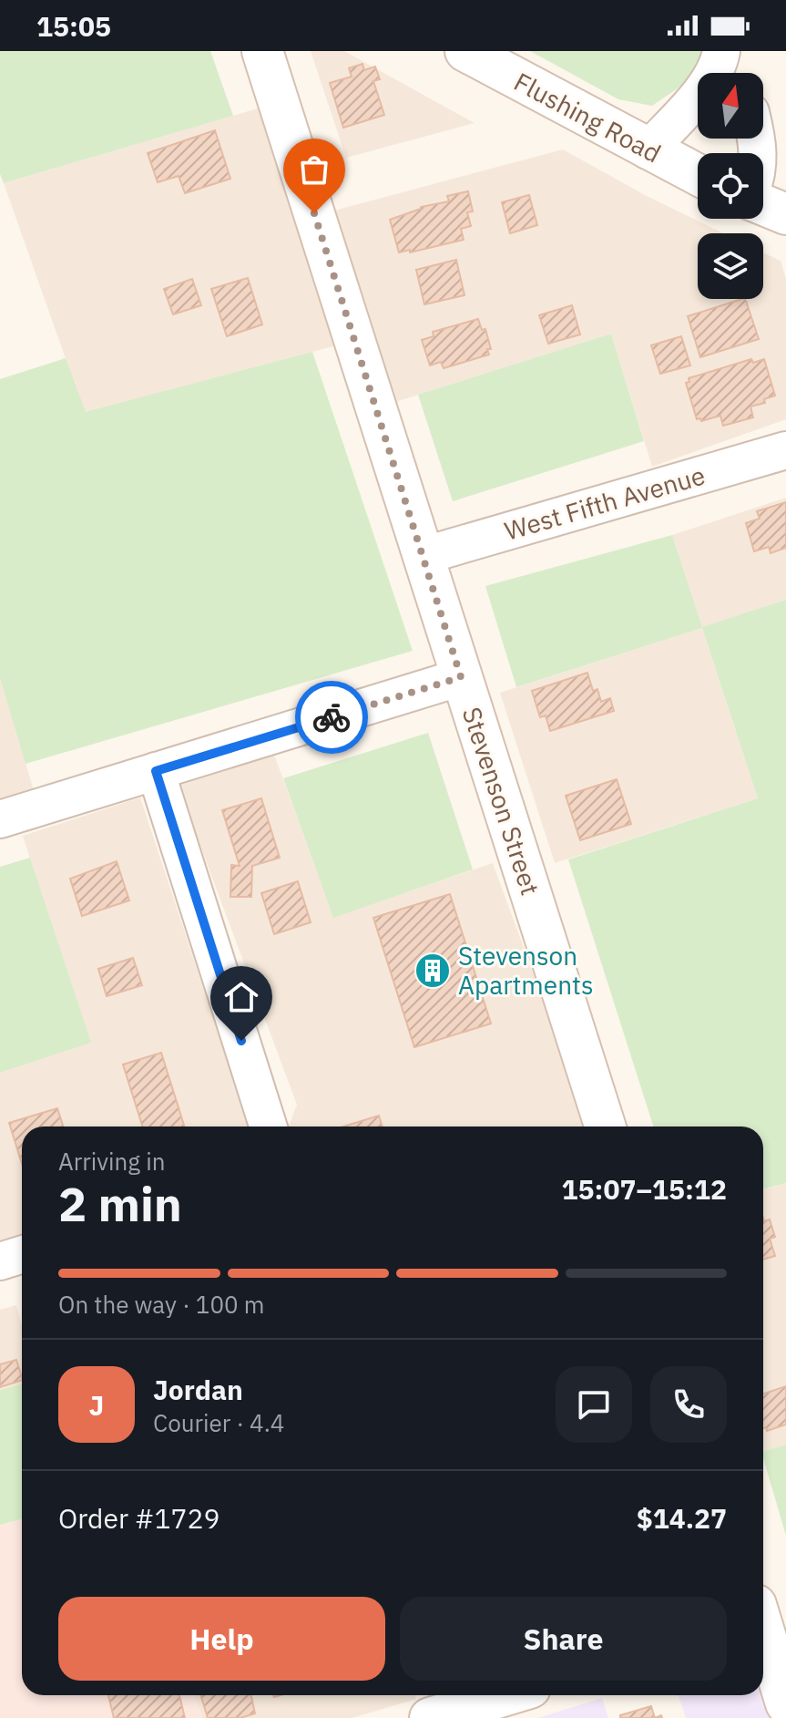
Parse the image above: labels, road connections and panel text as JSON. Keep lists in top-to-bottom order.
{
  "streets": {
    "street": ["Flushing Road", "West Fifth Avenue", "Stevenson Street"]
  },
  "crossings": [
    ["West Fifth Avenue", "Stevenson Street"]
  ],
  "places": {
    "building": ["Stevenson Apartments"]
  },
  "north": "top",
  "page": {
    "status": "15:05",
    "heading": ["2 min", "Arriving in", "15:07–15:12"],
    "panel": [
      "Jordan",
      "Courier · 4.4",
      "Order #1729",
      "$14.27"
    ],
    "bar": "On the way · 100 m",
    "round": "J",
    "buttons": ["Help", "Share"]
  }
}
